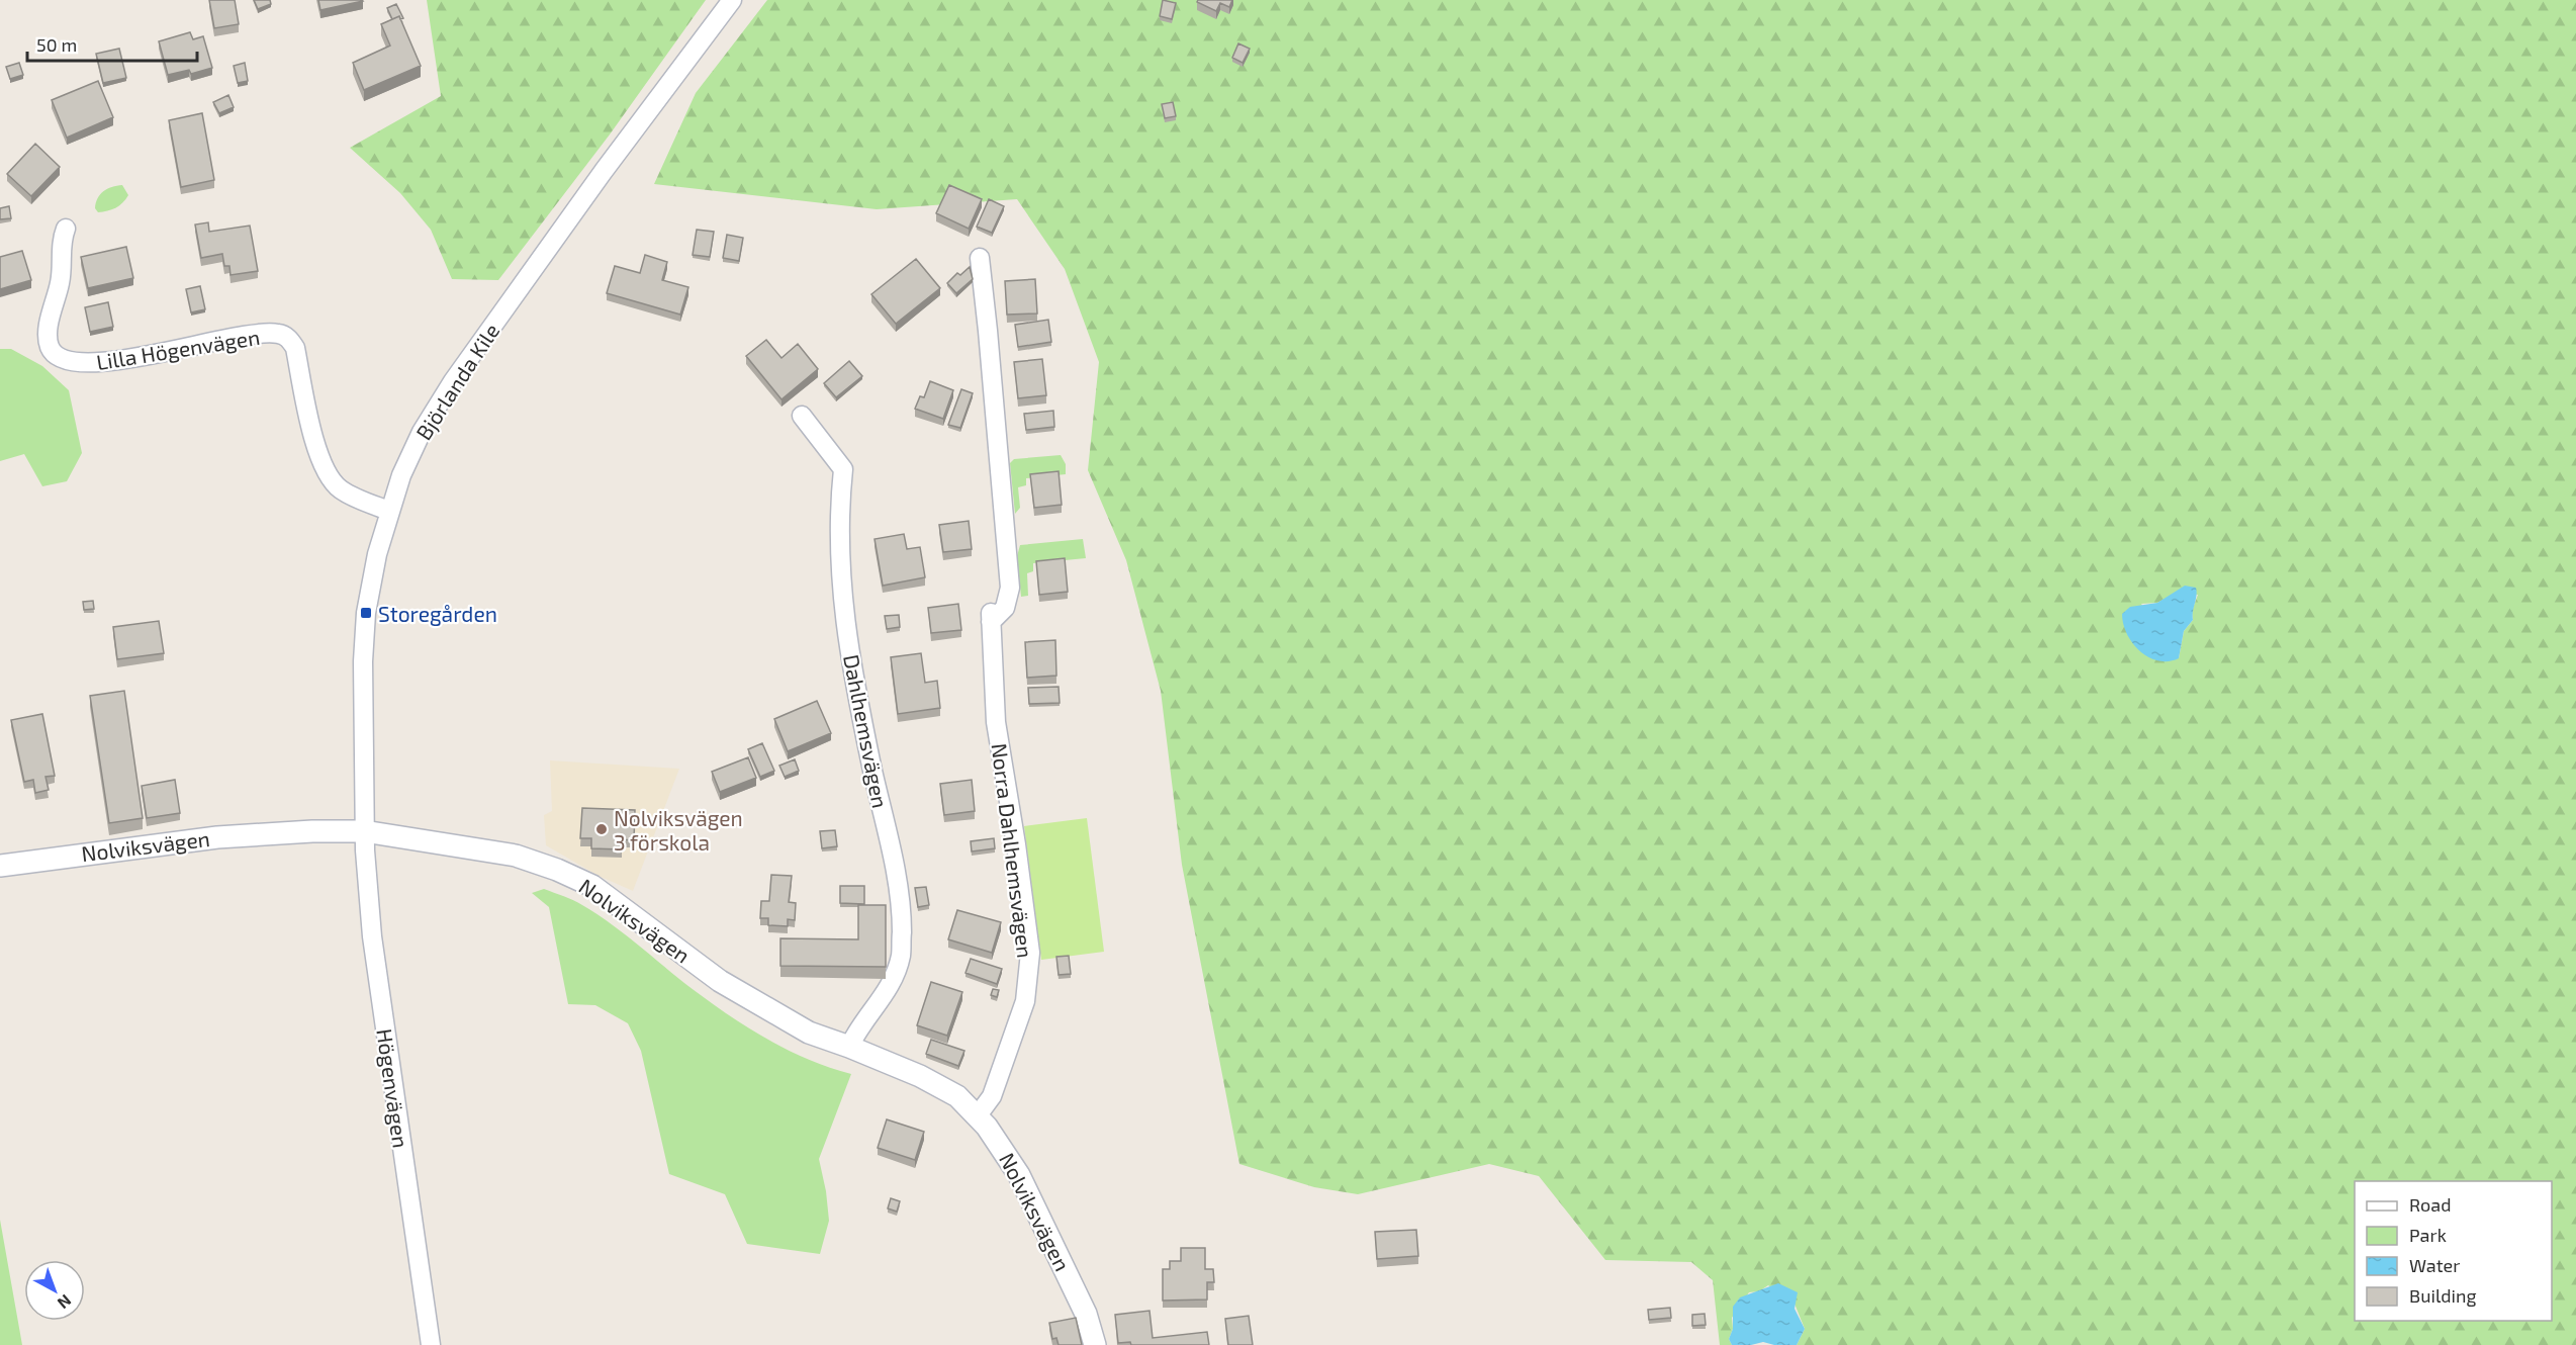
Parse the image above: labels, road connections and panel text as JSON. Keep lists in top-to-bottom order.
{
  "streets": {
    "street": [
      "Lilla Högenvägen",
      "Björlanda Kile",
      "Dahlhemsvägen",
      "Nolviksvägen",
      "Norra Dahlhemsvägen",
      "Högenvägen"
    ]
  },
  "crossings": [
    ["Lilla Högenvägen", "Björlanda Kile"],
    ["Björlanda Kile", "Nolviksvägen"],
    ["Björlanda Kile", "Högenvägen"],
    ["Dahlhemsvägen", "Nolviksvägen"],
    ["Nolviksvägen", "Norra Dahlhemsvägen"],
    ["Nolviksvägen", "Högenvägen"]
  ],
  "places": {
    "transit": ["Storegården"],
    "other": ["Nolviksvägen 3 förskola"]
  },
  "legend": [
    "Road",
    "Park",
    "Water",
    "Building"
  ],
  "scale_bar": "50 m",
  "north": "bottom right"
}
